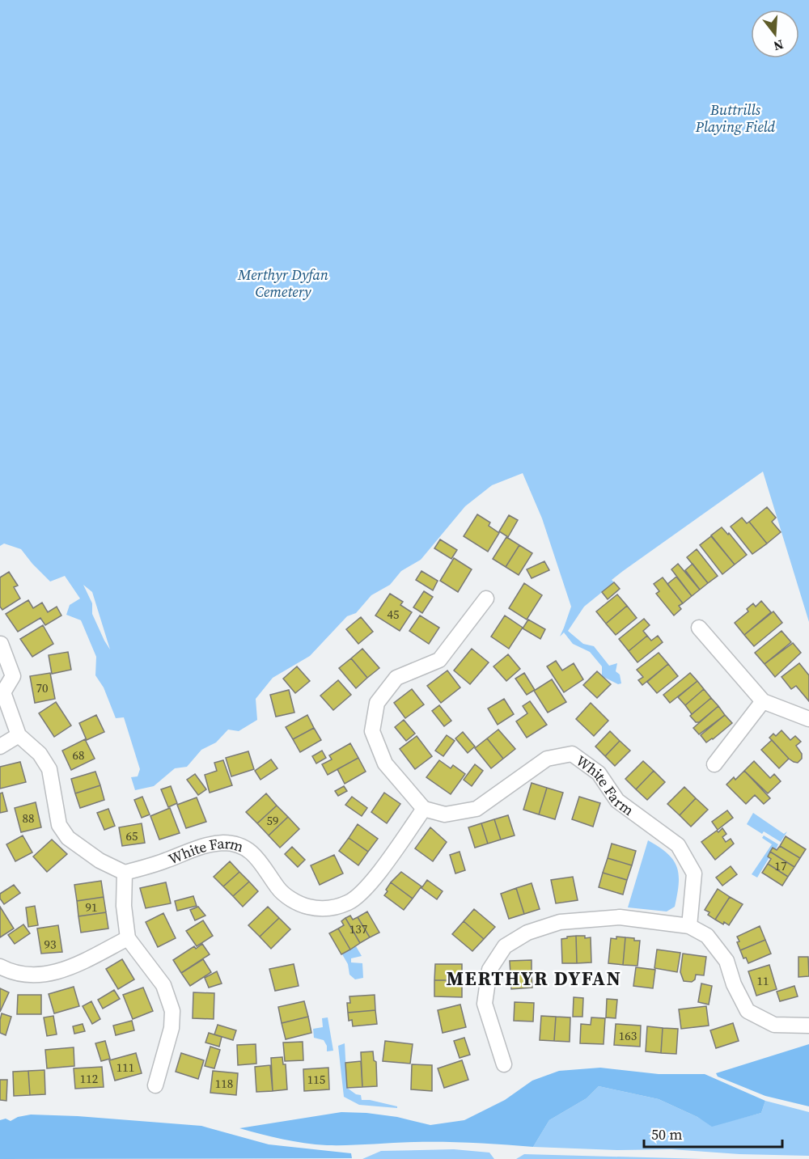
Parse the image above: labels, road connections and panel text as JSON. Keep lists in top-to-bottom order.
{
  "streets": {
    "street": ["White Farm"]
  },
  "districts": ["MERTHYR DYFAN"],
  "parks": ["Buttrills Playing Field", "Merthyr Dyfan Cemetery"],
  "house_numbers": [
    "45",
    "70",
    "68",
    "88",
    "59",
    "65",
    "17",
    "91",
    "137",
    "93",
    "11",
    "163",
    "111",
    "112",
    "115",
    "118"
  ],
  "scale_bar": "50 m",
  "north": "bottom"
}
